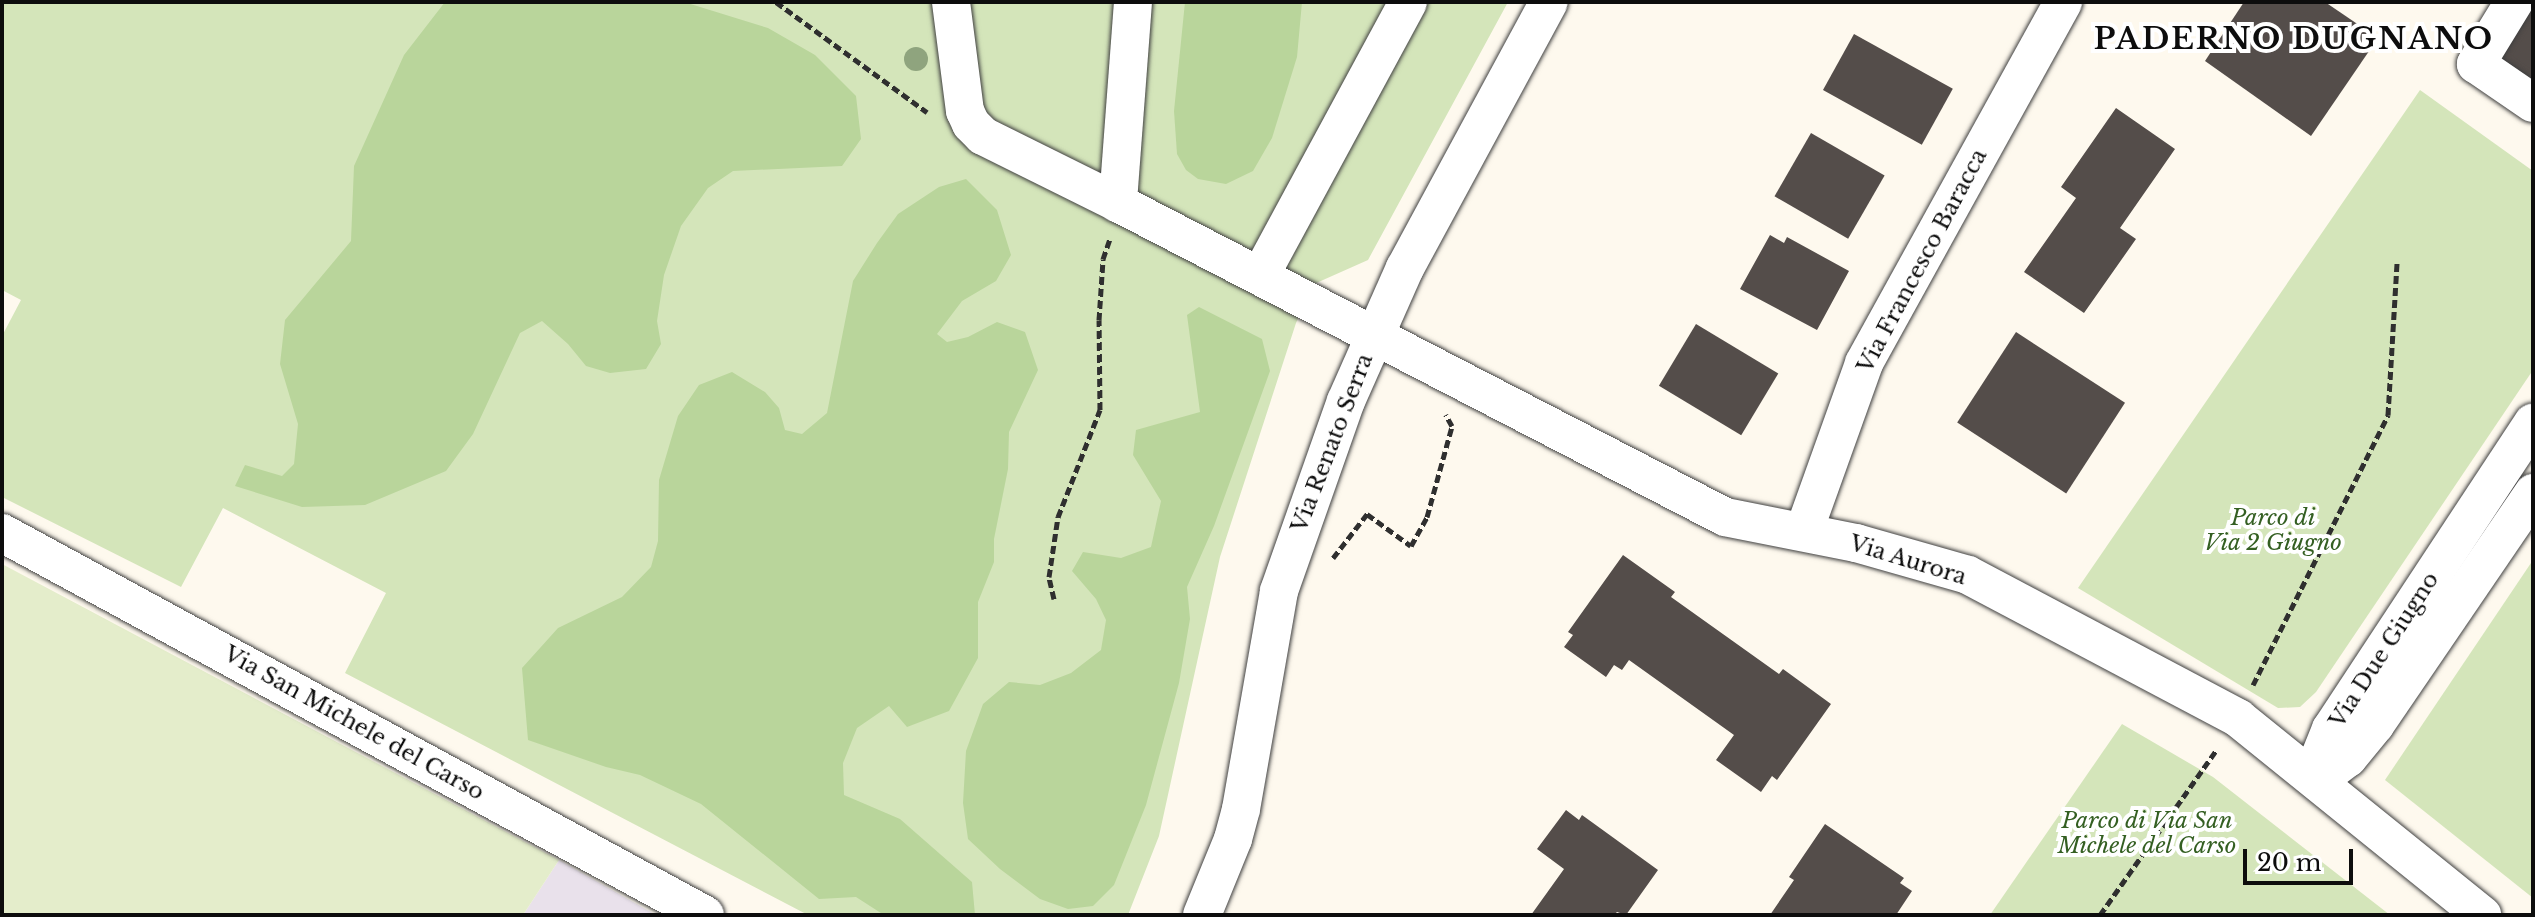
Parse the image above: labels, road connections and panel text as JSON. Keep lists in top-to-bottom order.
{
  "streets": {
    "street": [
      "Via Francesco Baracca",
      "Via Renato Serra",
      "Via Aurora",
      "Via Due Giugno",
      "Via San Michele del Carso"
    ]
  },
  "crossings": [
    ["Via Francesco Baracca", "Via Aurora"],
    ["Via Renato Serra", "Via Aurora"],
    ["Via Aurora", "Via Due Giugno"]
  ],
  "districts": ["PADERNO DUGNANO"],
  "parks": ["Parco di Via 2 Giugno", "Parco di Via San Michele del Carso"],
  "scale_bar": "20 m"
}
